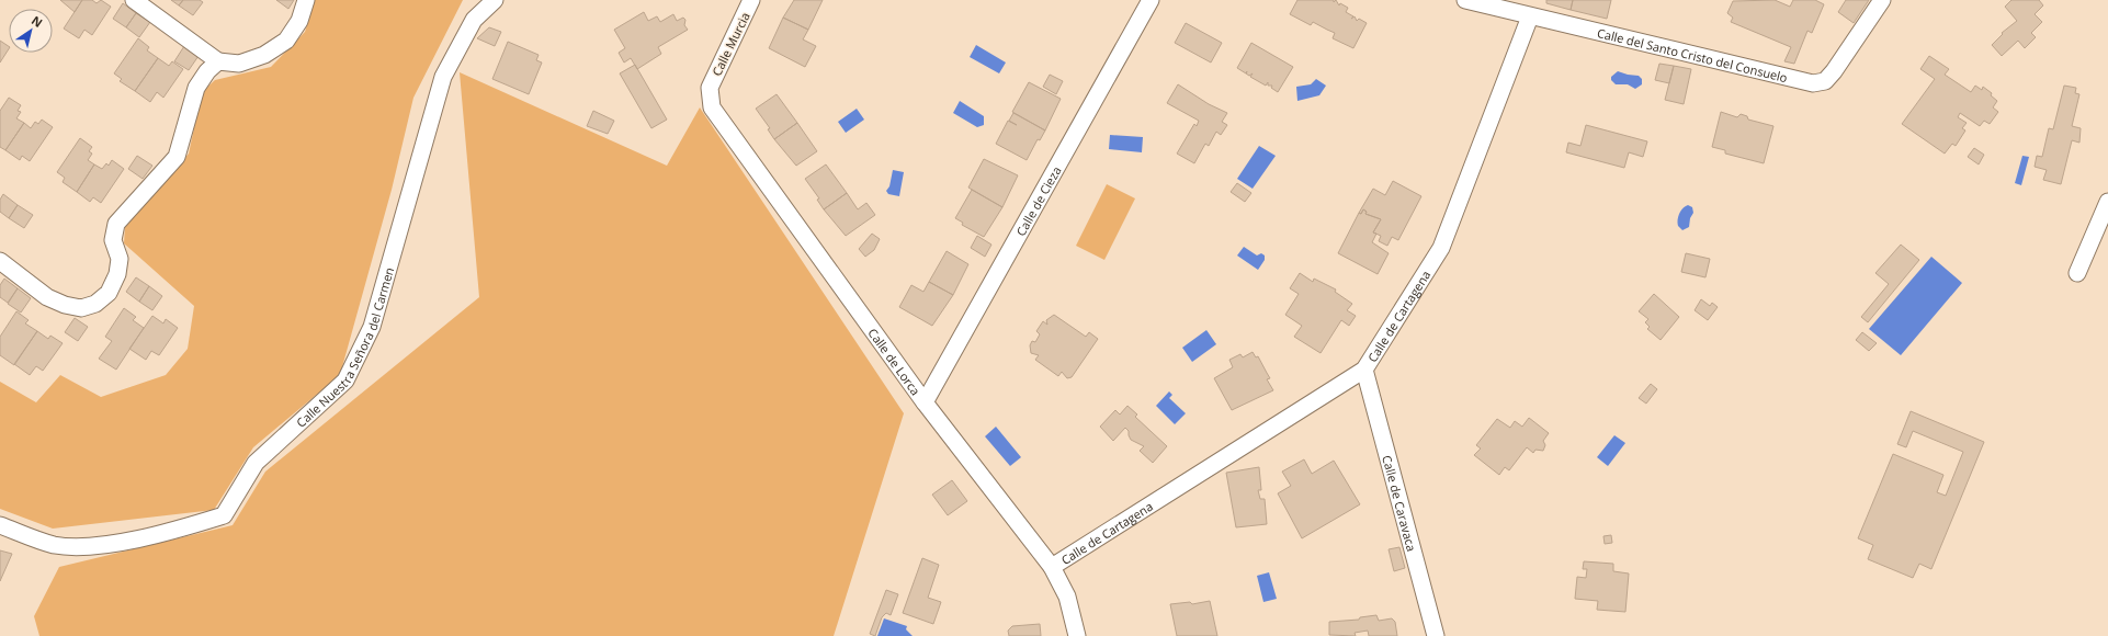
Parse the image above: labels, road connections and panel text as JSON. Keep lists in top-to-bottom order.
{
  "streets": {
    "street": [
      "Calle Murcia",
      "Calle del Santo Cristo del Consuelo",
      "Calle de Cieza",
      "Calle de Cartagena",
      "Calle Nuestra Señora del Carmen",
      "Calle de Lorca",
      "Calle de Caravaca"
    ]
  },
  "crossings": [
    ["Calle Murcia", "Calle de Lorca"],
    ["Calle del Santo Cristo del Consuelo", "Calle de Cartagena"],
    ["Calle de Cieza", "Calle de Lorca"],
    ["Calle de Cartagena", "Calle de Lorca"],
    ["Calle de Cartagena", "Calle de Caravaca"]
  ],
  "north": "top right"
}
